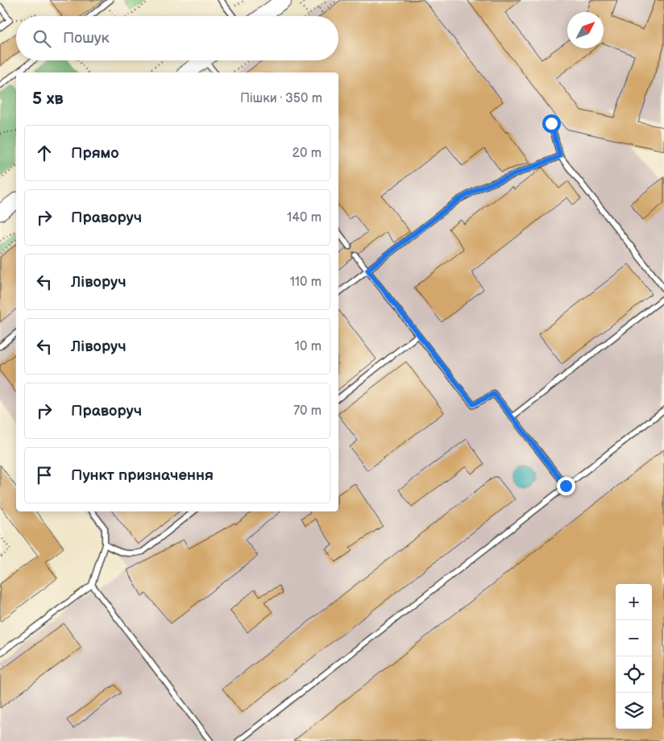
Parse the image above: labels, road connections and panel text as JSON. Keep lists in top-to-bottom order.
{
  "north": "top right",
  "page": {
    "search": "Пошук",
    "heading": ["5 хв", "Пішки · 350 m"],
    "list": [
      ["Прямо", "20 m"],
      ["Праворуч", "140 m"],
      ["Ліворуч", "110 m"],
      ["Ліворуч", "10 m"],
      ["Праворуч", "70 m"],
      "Пункт призначення"
    ],
    "map_buttons": ["+", "−"]
  }
}
